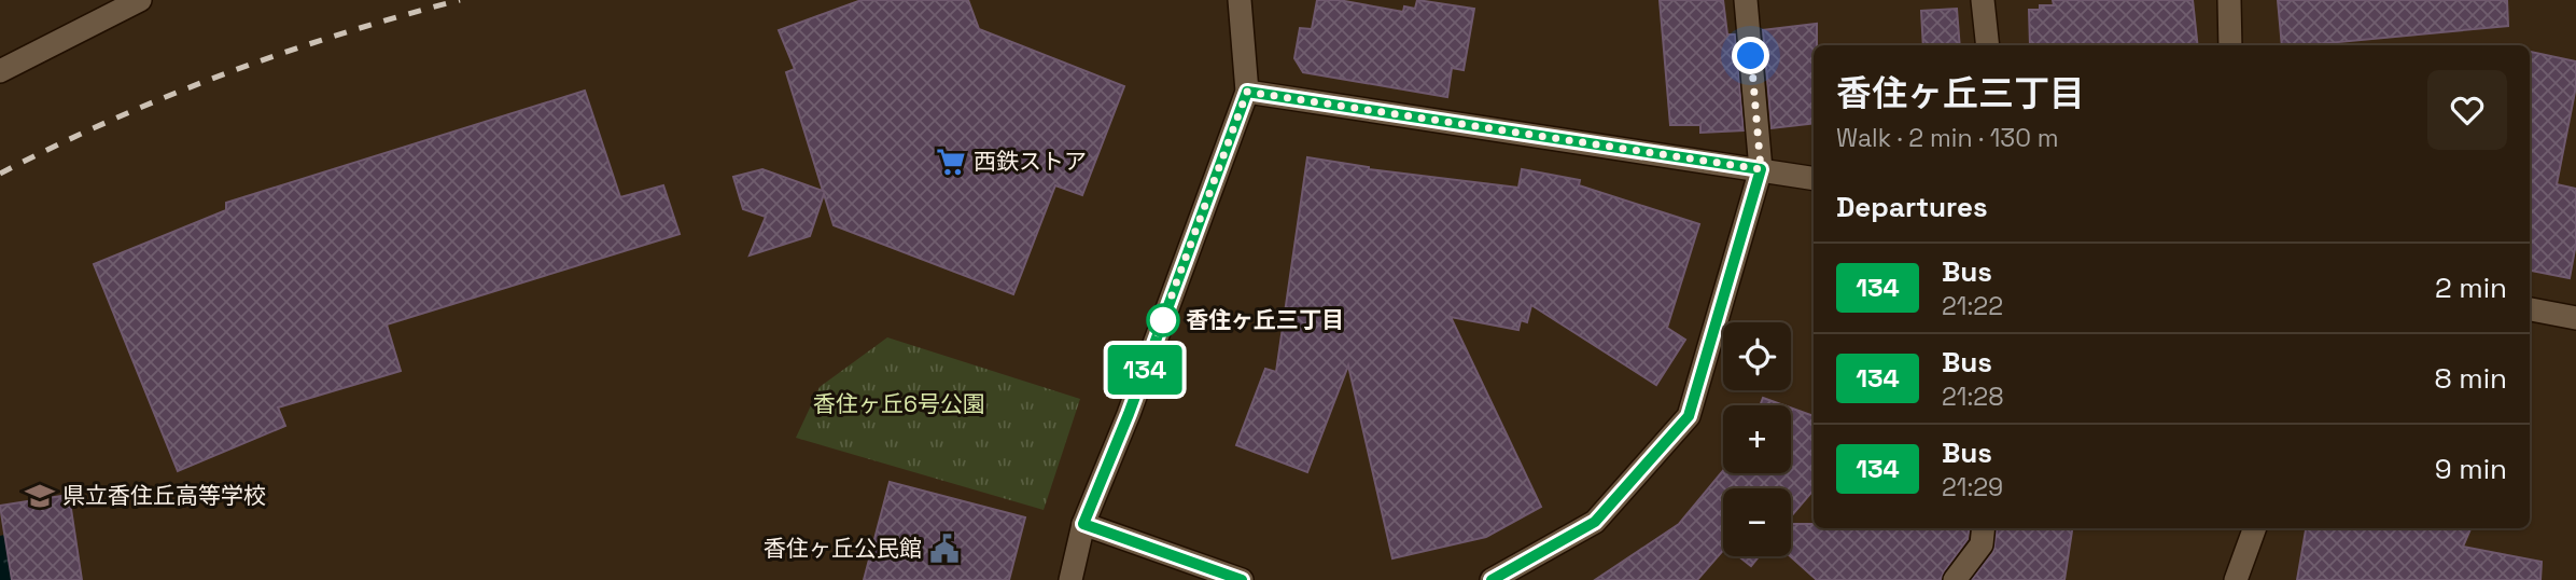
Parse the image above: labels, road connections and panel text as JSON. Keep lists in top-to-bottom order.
{
  "parks": ["香住ヶ丘6号公園"],
  "places": {
    "supermarket": ["西鉄ストア"],
    "other": ["香住ヶ丘三丁目"],
    "school or university": ["県立香住丘高等学校"],
    "public building": ["香住ヶ丘公民館"]
  },
  "lines": ["bus line 134"],
  "page": {
    "on_map": "134",
    "heading": [
      ["香住ヶ丘三丁目", "Walk · 2 min · 130 m"],
      "Departures"
    ],
    "list": [
      {
        "mark": "134",
        "name": "Bus",
        "note": "21:22",
        "value": "2 min"
      },
      {
        "mark": "134",
        "name": "Bus",
        "note": "21:28",
        "value": "8 min"
      },
      {
        "mark": "134",
        "name": "Bus",
        "note": "21:29",
        "value": "9 min"
      }
    ],
    "map_buttons": ["+", "−"]
  }
}
